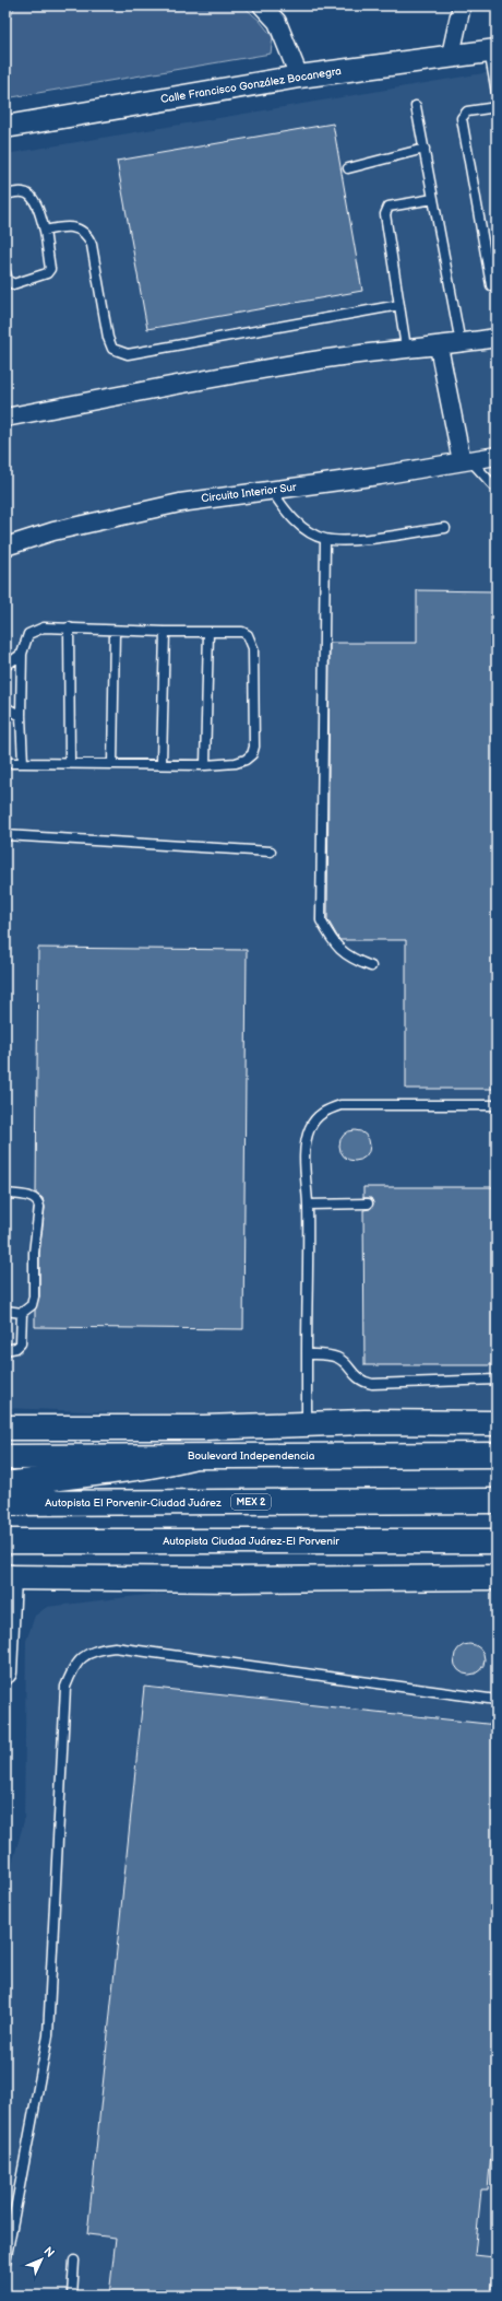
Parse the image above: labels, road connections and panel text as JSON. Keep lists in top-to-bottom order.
{
  "streets": {
    "main road": [
      "Boulevard Independencia",
      "MEX 2",
      "Autopista El Porvenir-Ciudad Juárez",
      "Autopista Ciudad Juárez-El Porvenir"
    ],
    "street": ["Calle Francisco González Bocanegra", "Circuito Interior Sur"]
  },
  "north": "top right"
}
